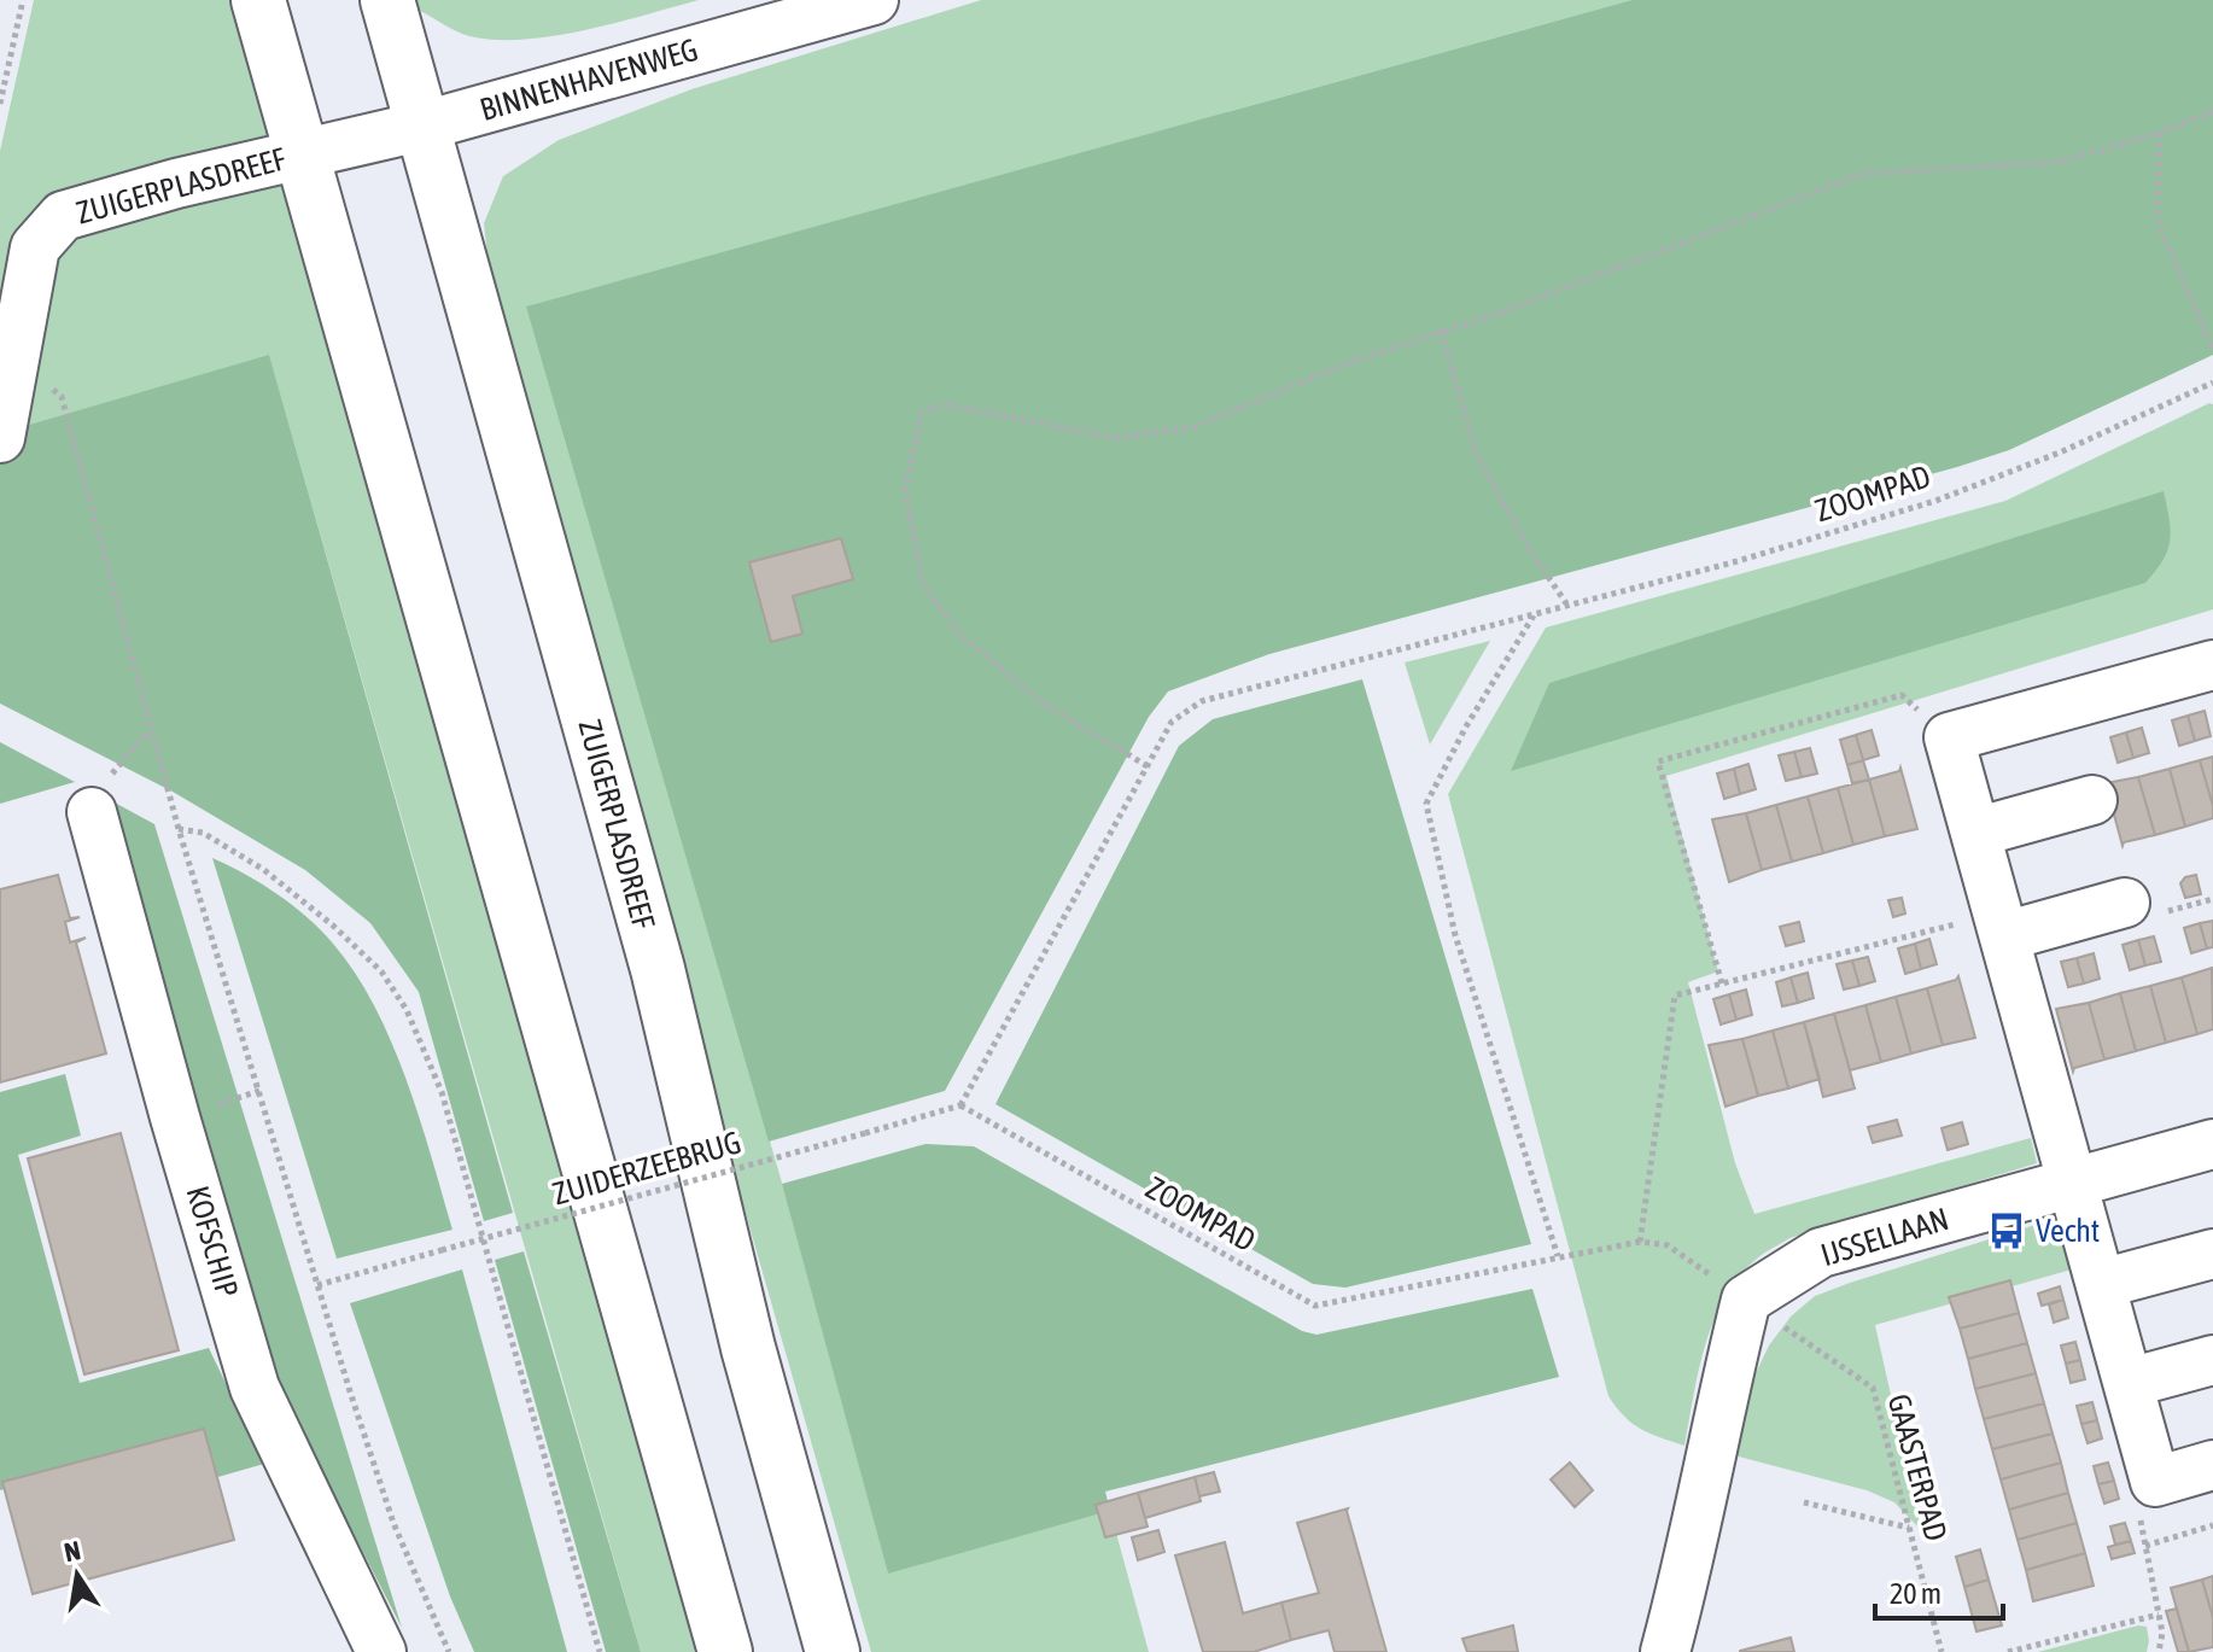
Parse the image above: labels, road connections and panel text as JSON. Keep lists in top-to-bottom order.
{
  "streets": {
    "main road": ["ZUIGERPLASDREEF"],
    "street": ["BINNENHAVENWEG", "IJSSELLAAN", "KOFSCHIP"],
    "path": ["ZOOMPAD", "ZUIDERZEEBRUG", "GAASTERPAD"]
  },
  "crossings": [
    ["BINNENHAVENWEG", "ZUIGERPLASDREEF"],
    ["ZOOMPAD", "ZUIDERZEEBRUG"],
    ["ZOOMPAD", "GAASTERPAD"],
    ["IJSSELLAAN", "GAASTERPAD"]
  ],
  "places": {
    "bus stop": ["Vecht"]
  },
  "scale_bar": "20 m",
  "north": "top"
}
